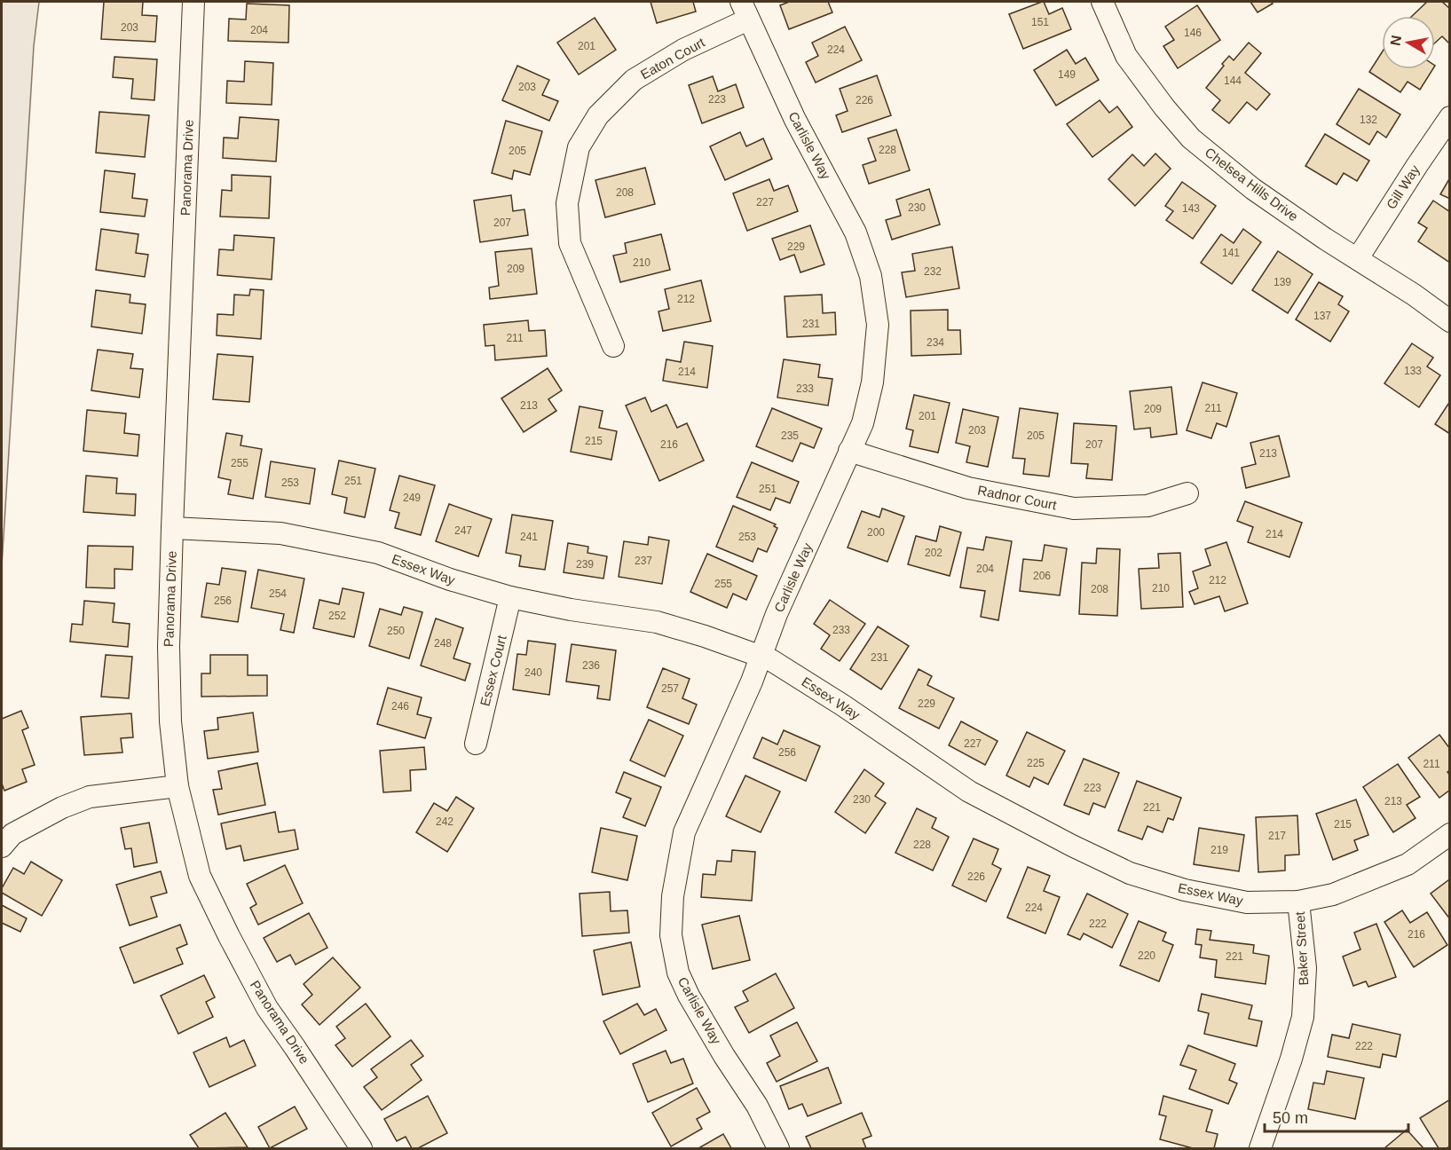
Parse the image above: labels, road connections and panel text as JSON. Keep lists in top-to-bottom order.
{
  "streets": {
    "street": [
      "Eaton Court",
      "Carlisle Way",
      "Panorama Drive",
      "Chelsea Hills Drive",
      "Gill Way",
      "Radnor Court",
      "Essex Way",
      "Essex Court",
      "Baker Street"
    ]
  },
  "crossings": [
    ["Eaton Court", "Carlisle Way"],
    ["Carlisle Way", "Radnor Court"],
    ["Carlisle Way", "Essex Way"],
    ["Panorama Drive", "Essex Way"],
    ["Chelsea Hills Drive", "Gill Way"],
    ["Essex Way", "Essex Court"],
    ["Essex Way", "Baker Street"]
  ],
  "house_numbers": [
    "151",
    "203",
    "204",
    "146",
    "201",
    "224",
    "149",
    "144",
    "203",
    "223",
    "226",
    "132",
    "228",
    "205",
    "208",
    "227",
    "230",
    "143",
    "207",
    "229",
    "141",
    "210",
    "209",
    "232",
    "139",
    "212",
    "137",
    "231",
    "211",
    "234",
    "133",
    "214",
    "233",
    "213",
    "211",
    "209",
    "201",
    "203",
    "235",
    "205",
    "215",
    "216",
    "207",
    "213",
    "255",
    "251",
    "253",
    "251",
    "249",
    "247",
    "200",
    "214",
    "241",
    "253",
    "202",
    "237",
    "239",
    "204",
    "206",
    "212",
    "255",
    "210",
    "208",
    "254",
    "256",
    "252",
    "233",
    "250",
    "248",
    "231",
    "236",
    "240",
    "257",
    "229",
    "246",
    "227",
    "256",
    "225",
    "211",
    "223",
    "230",
    "213",
    "221",
    "242",
    "215",
    "217",
    "228",
    "219",
    "226",
    "224",
    "222",
    "216",
    "220",
    "221",
    "222"
  ],
  "scale_bar": "50 m",
  "north": "left"
}
